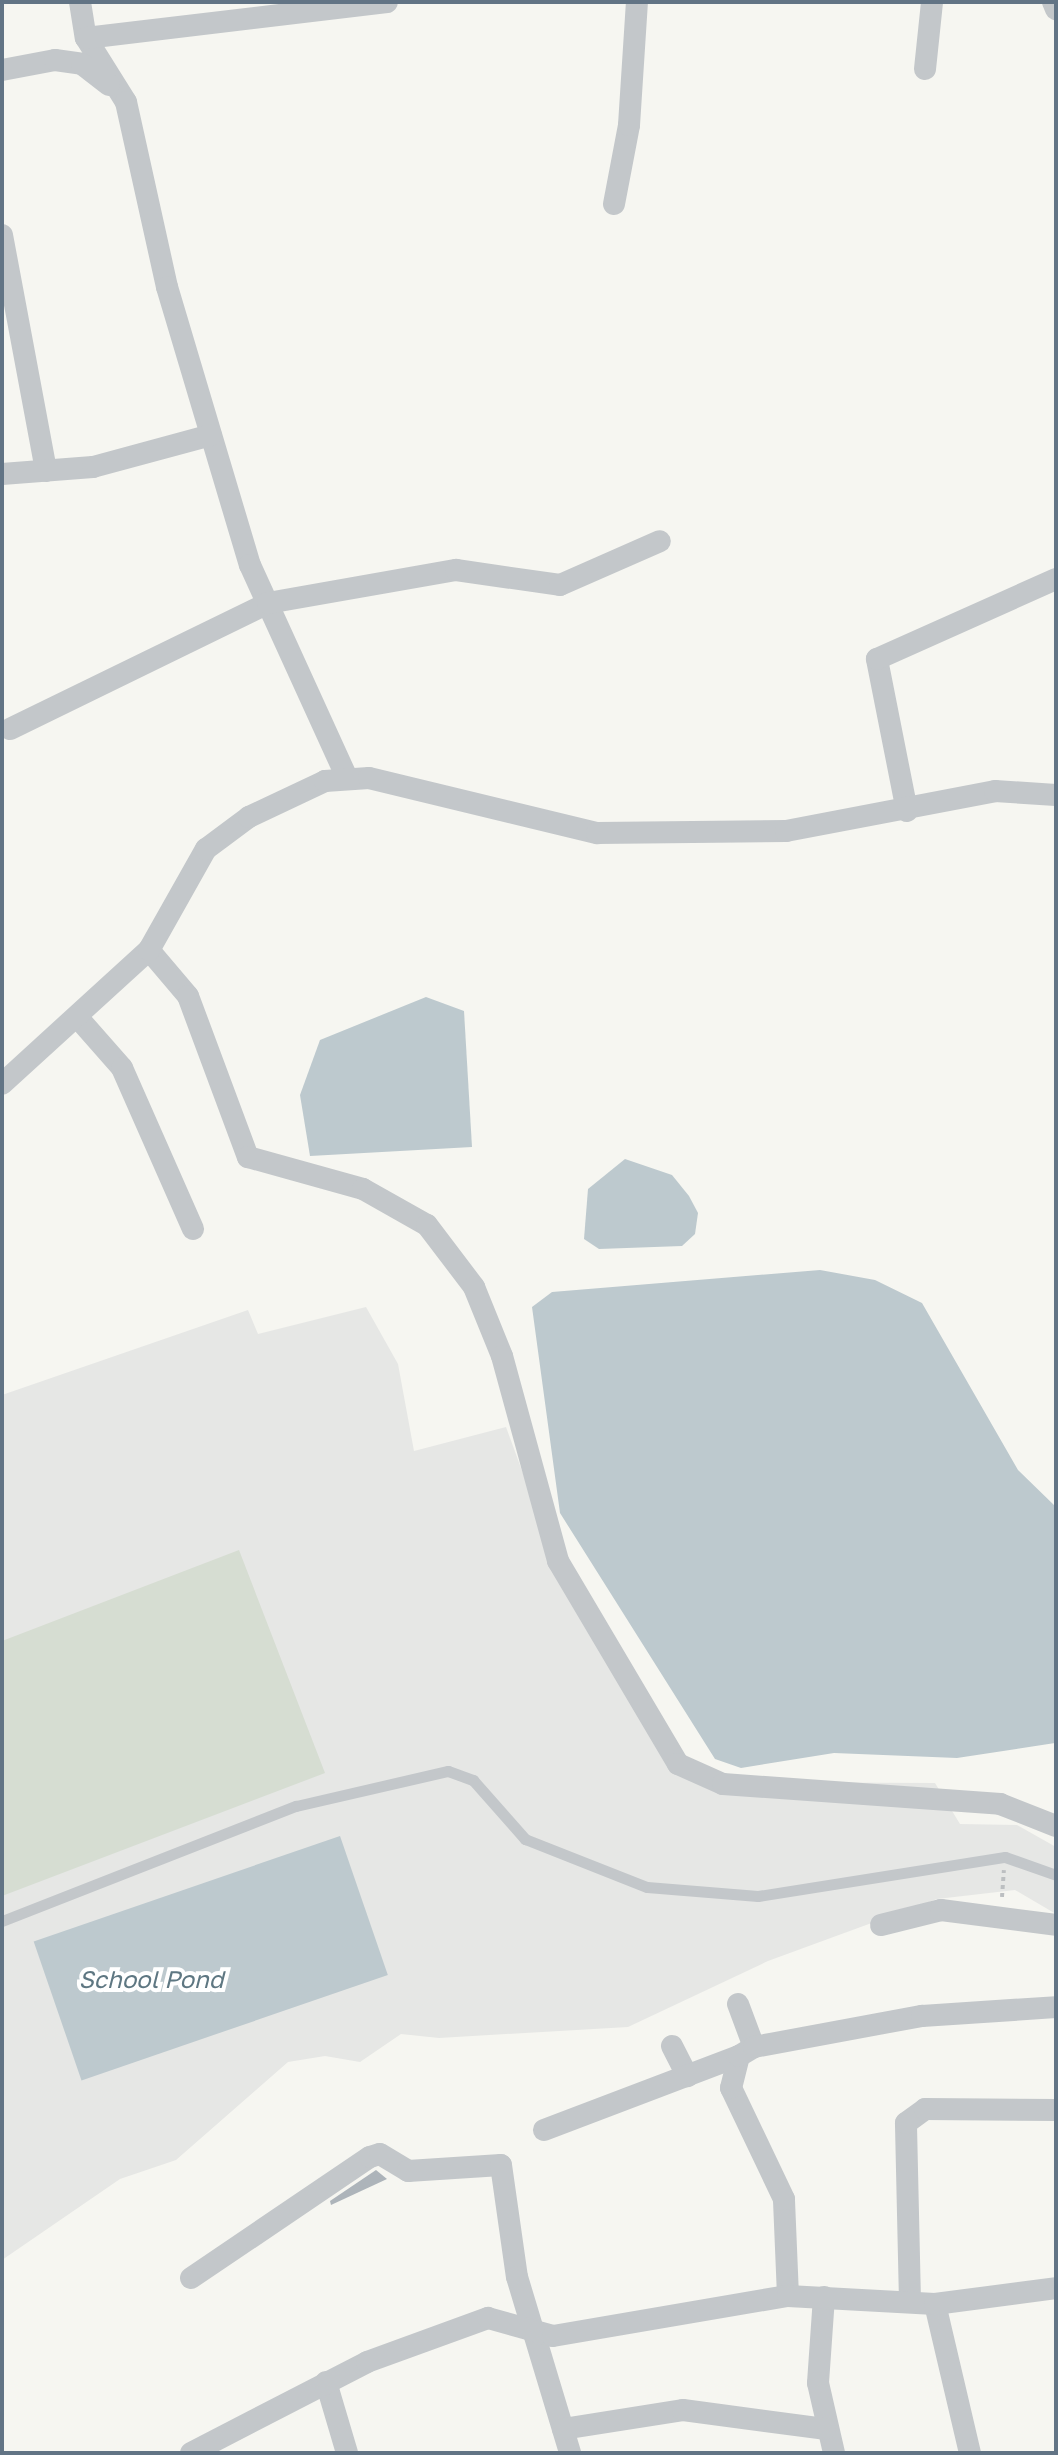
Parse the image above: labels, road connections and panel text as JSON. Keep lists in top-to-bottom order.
{
  "water": ["School Pond"]
}
